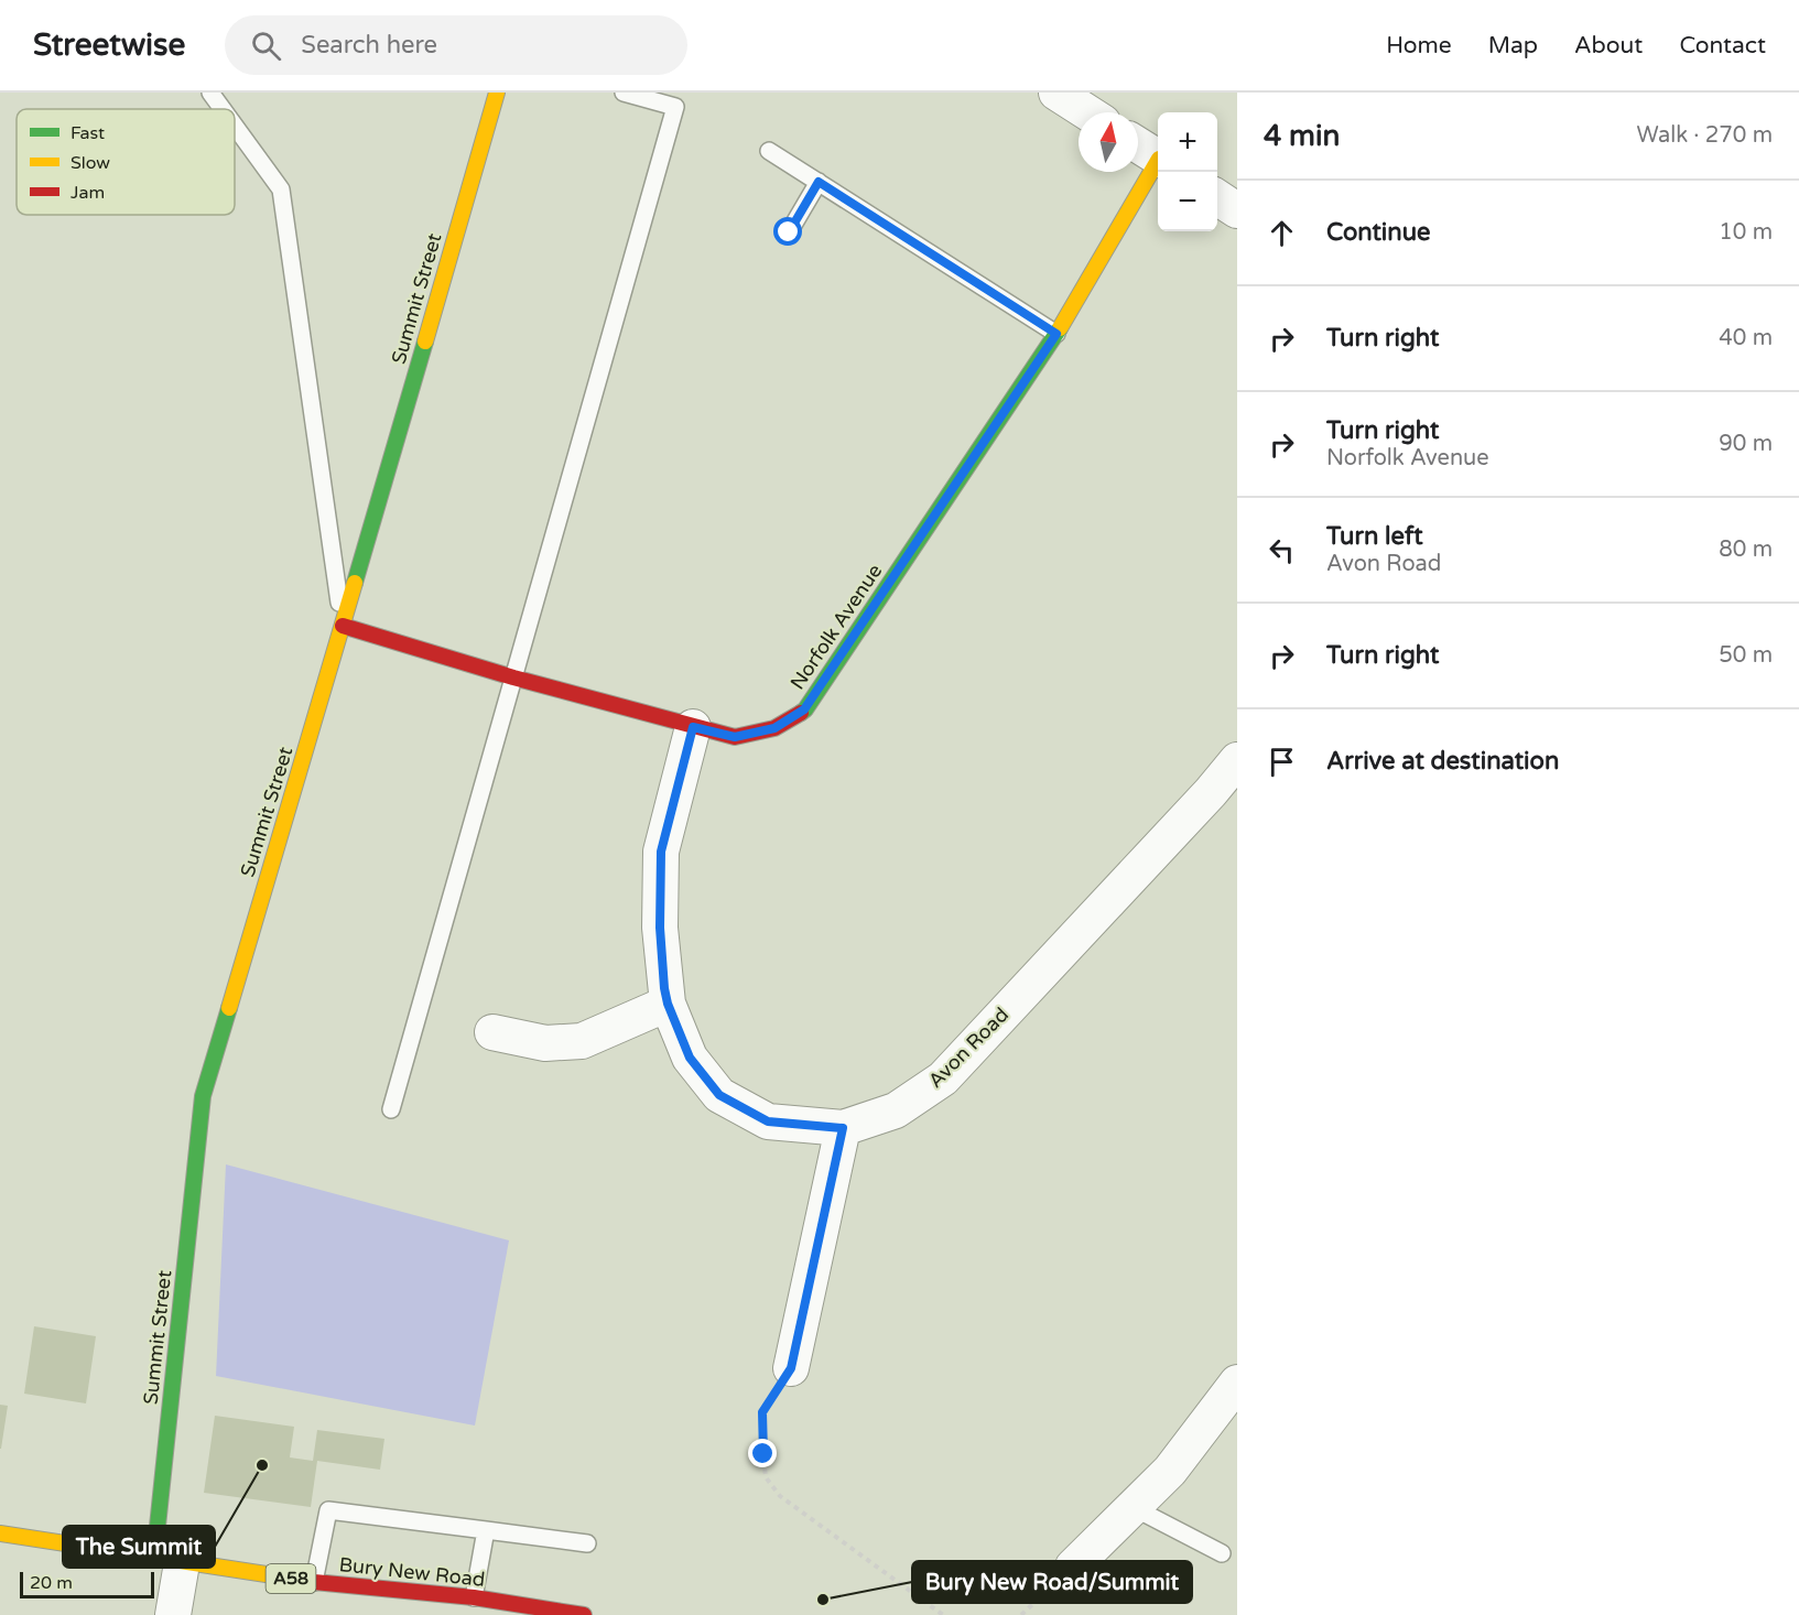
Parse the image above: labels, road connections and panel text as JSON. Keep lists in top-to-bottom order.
{
  "streets": {
    "main road": [
      "Summit Street",
      "Norfolk Avenue",
      "Bury New Road",
      "A58"
    ],
    "street": ["Avon Road"]
  },
  "crossings": [
    ["Summit Street", "Norfolk Avenue"],
    ["Summit Street", "Bury New Road"],
    ["Norfolk Avenue", "Avon Road"]
  ],
  "places": ["The Summit", "Bury New Road/Summit"],
  "legend": ["Fast", "Slow", "Jam"],
  "scale_bar": "20 m",
  "north": "top",
  "page": {
    "header": "Streetwise",
    "search": "Search here",
    "nav": [
      "Home",
      "Map",
      "About",
      "Contact"
    ],
    "heading": ["4 min", "Walk · 270 m"],
    "map_buttons": ["+", "−"],
    "list": [
      ["Continue", "10 m"],
      ["Turn right", "40 m"],
      ["Turn right", "Norfolk Avenue", "90 m"],
      ["Turn left", "Avon Road", "80 m"],
      ["Turn right", "50 m"],
      "Arrive at destination"
    ],
    "scale": "20 m"
  }
}
